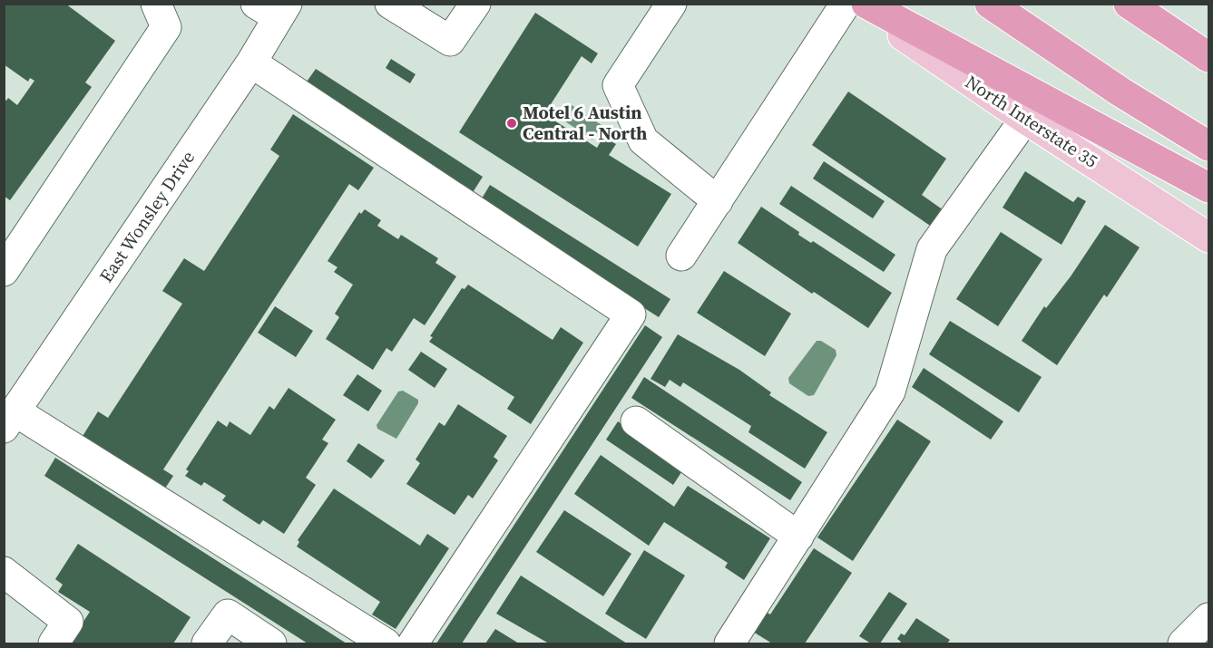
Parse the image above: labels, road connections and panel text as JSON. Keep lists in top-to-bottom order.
{
  "streets": {
    "main road": ["North Interstate 35"],
    "street": ["East Wonsley Drive"]
  },
  "places": ["Motel 6 Austin Central - North"]
}
